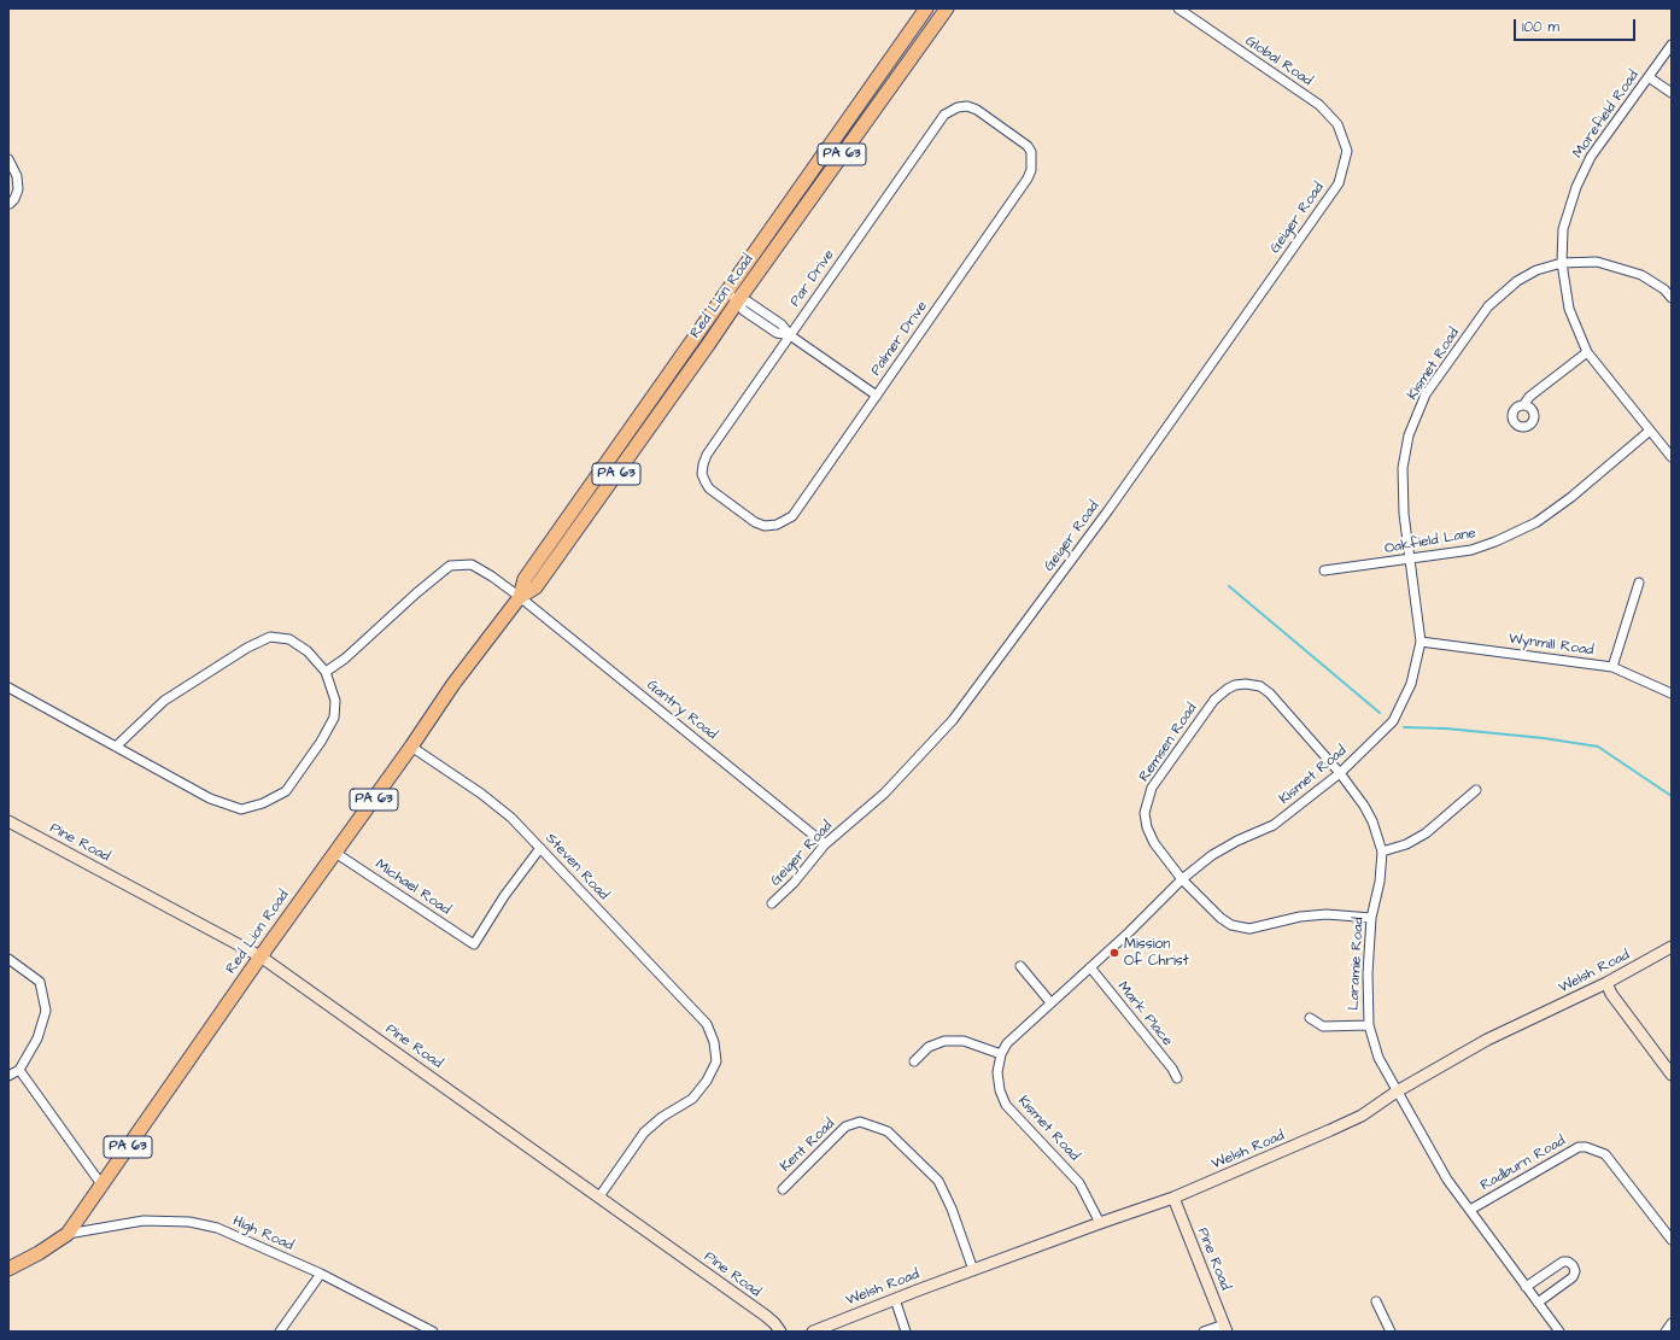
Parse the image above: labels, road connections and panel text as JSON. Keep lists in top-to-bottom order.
{
  "streets": {
    "main road": ["PA 63", "Red Lion Road"],
    "street": [
      "Global Road",
      "Morefield Road",
      "Geiger Road",
      "Par Drive",
      "Palmer Drive",
      "Kismet Road",
      "Oakfield Lane",
      "Wynmill Road",
      "Gantry Road",
      "Remsen Road",
      "Pine Road",
      "Steven Road",
      "Michael Road",
      "Laramie Road",
      "Welsh Road",
      "Mark Place",
      "Kent Road",
      "Radburn Road",
      "High Road"
    ]
  },
  "crossings": [
    ["Global Road", "Geiger Road"],
    ["Morefield Road", "Kismet Road"],
    ["Morefield Road", "Oakfield Lane"],
    ["Geiger Road", "Gantry Road"],
    ["Par Drive", "Palmer Drive"],
    ["Red Lion Road", "Gantry Road"],
    ["Red Lion Road", "Pine Road"],
    ["Red Lion Road", "Steven Road"],
    ["Red Lion Road", "Michael Road"],
    ["Red Lion Road", "High Road"],
    ["Kismet Road", "Oakfield Lane"],
    ["Kismet Road", "Wynmill Road"],
    ["Kismet Road", "Remsen Road"],
    ["Kismet Road", "Laramie Road"],
    ["Kismet Road", "Welsh Road"],
    ["Kismet Road", "Mark Place"],
    ["Remsen Road", "Laramie Road"],
    ["Pine Road", "Steven Road"],
    ["Pine Road", "Welsh Road"],
    ["Steven Road", "Michael Road"],
    ["Laramie Road", "Welsh Road"],
    ["Laramie Road", "Radburn Road"],
    ["Welsh Road", "Kent Road"]
  ],
  "places": ["Mission Of Christ"],
  "scale_bar": "100 m"
}
